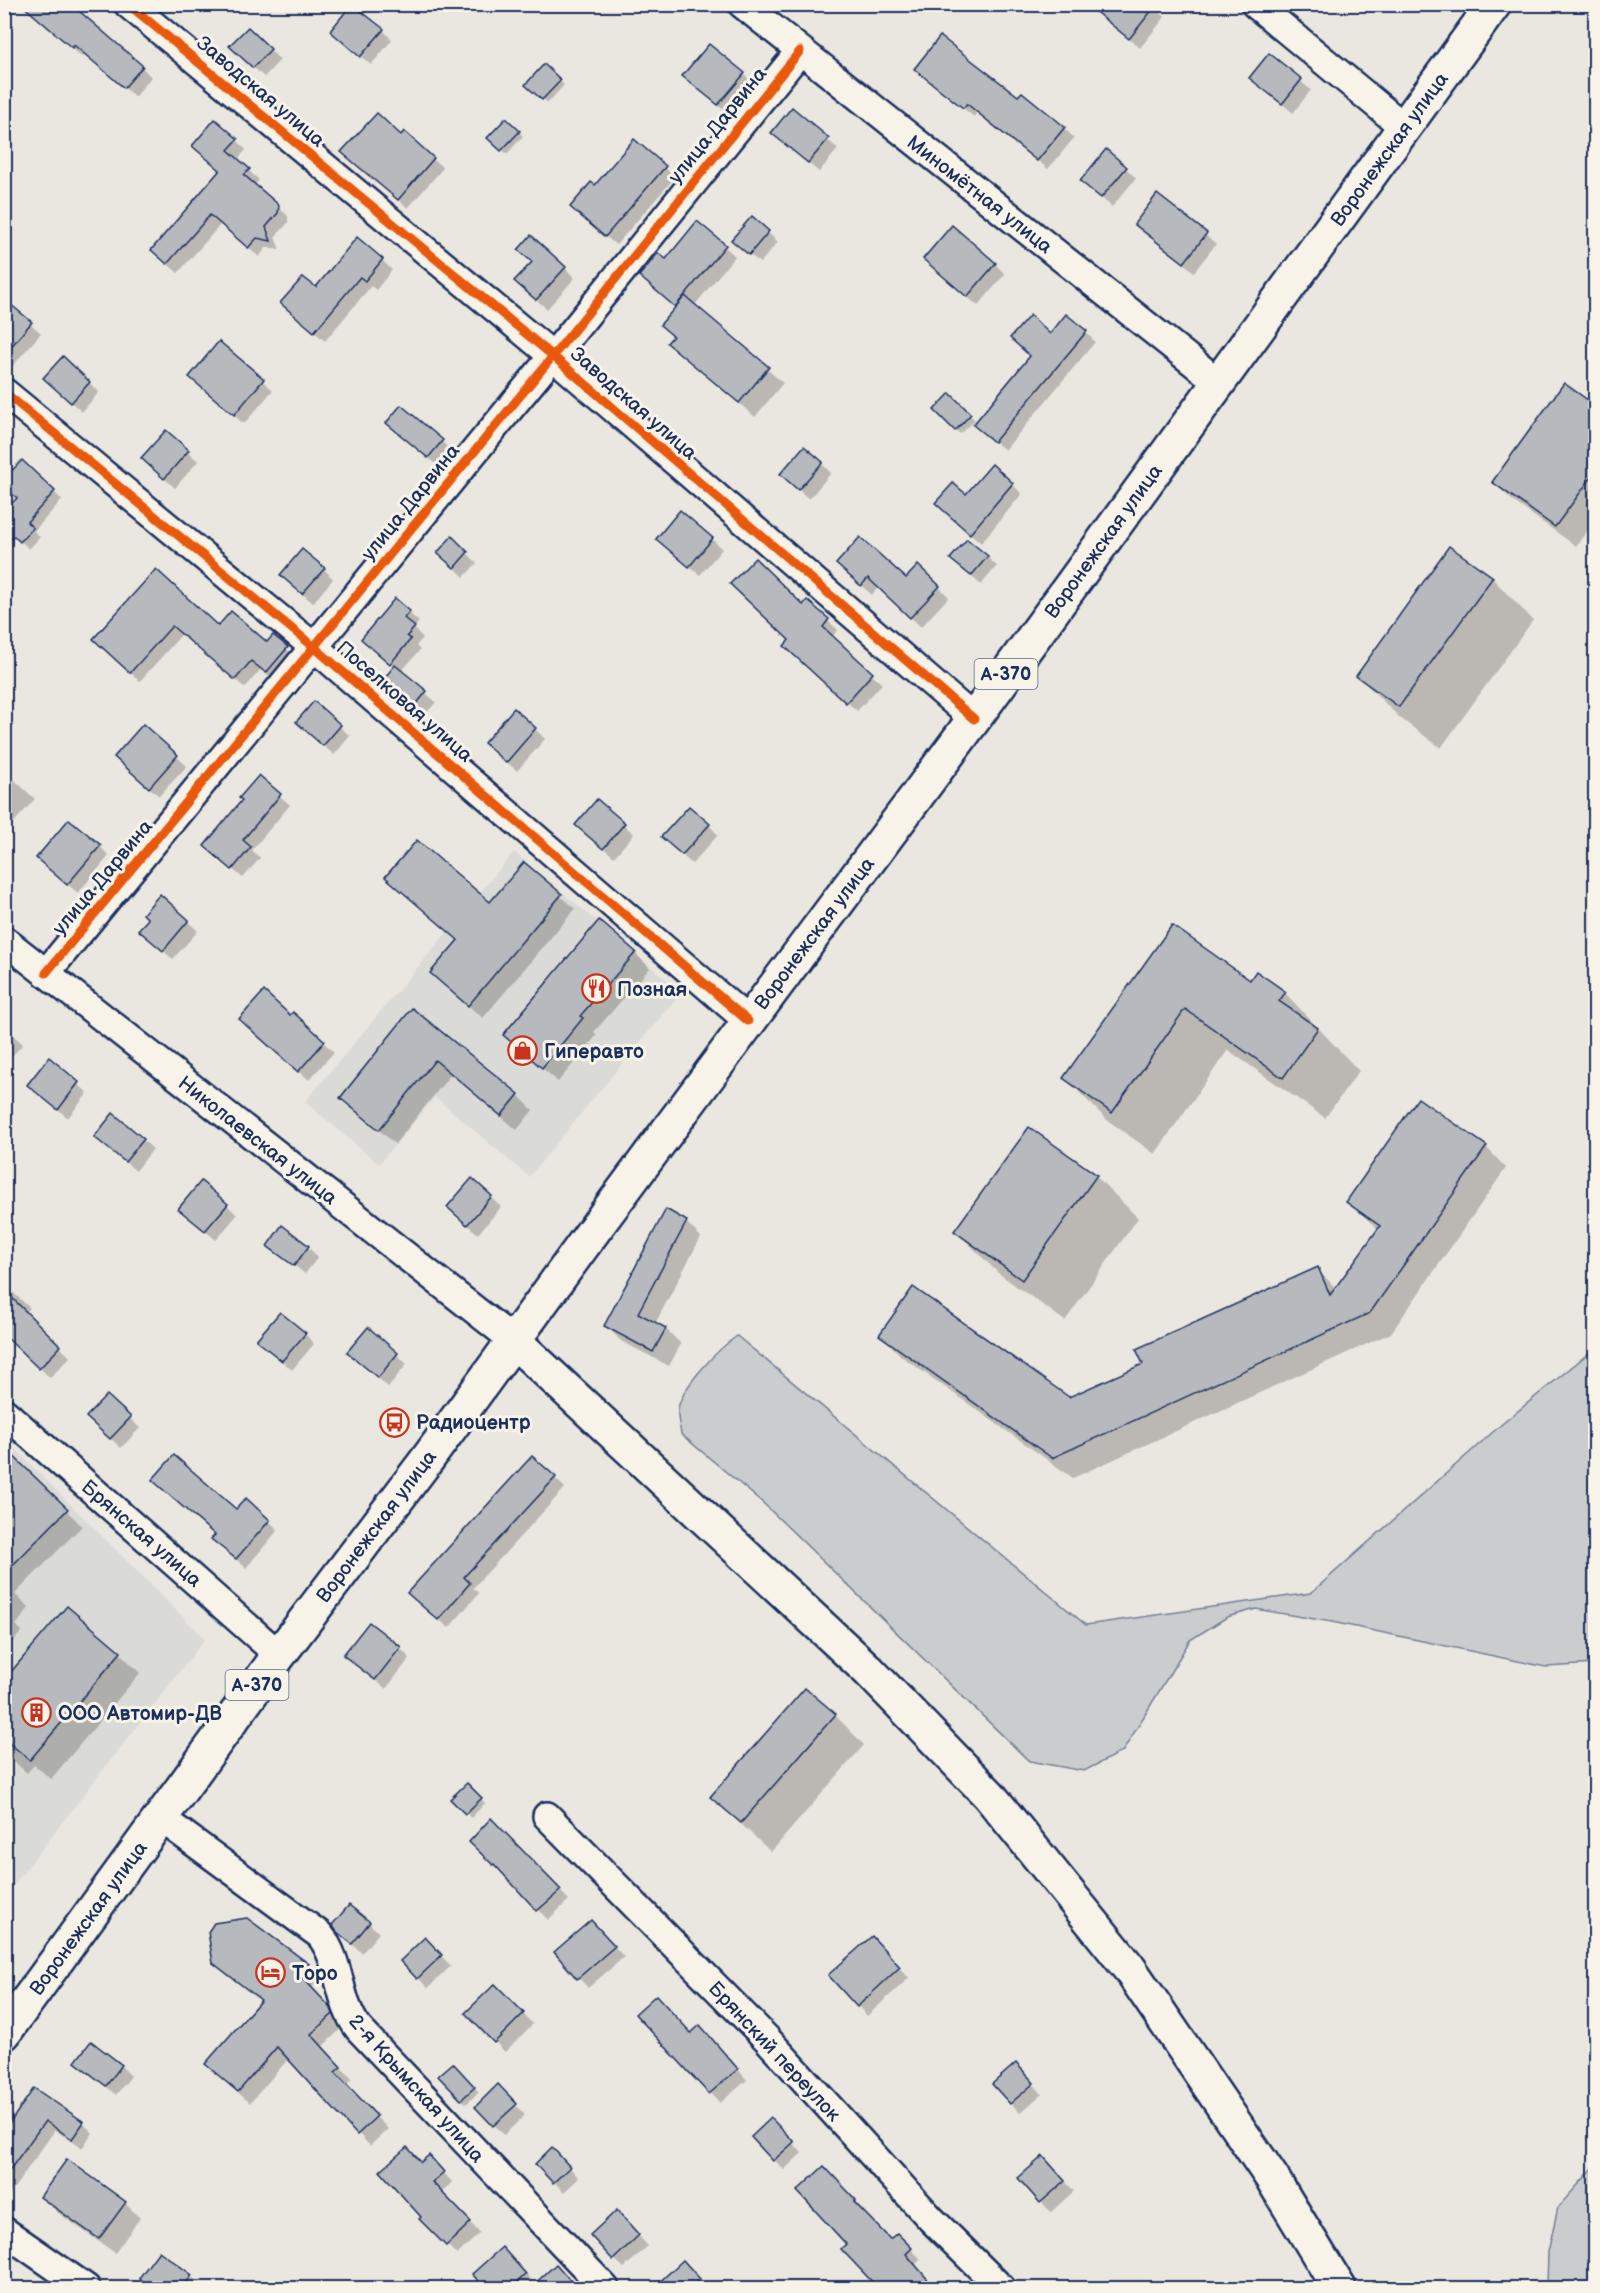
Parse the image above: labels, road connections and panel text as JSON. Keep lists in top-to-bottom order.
{
  "streets": {
    "main road": ["Воронежская улица", "А-370"],
    "street": [
      "Заводская улица",
      "улица Дарвина",
      "Миномётная улица",
      "Поселковая улица",
      "Николаевская улица",
      "Брянская улица",
      "Брянский переулок",
      "2-я Крымская улица"
    ]
  },
  "crossings": [
    ["Заводская улица", "улица Дарвина"],
    ["Заводская улица", "Воронежская улица"],
    ["улица Дарвина", "Миномётная улица"],
    ["улица Дарвина", "Поселковая улица"],
    ["улица Дарвина", "Николаевская улица"],
    ["Воронежская улица", "Миномётная улица"],
    ["Воронежская улица", "Поселковая улица"],
    ["Воронежская улица", "Николаевская улица"],
    ["Воронежская улица", "Брянская улица"],
    ["Воронежская улица", "2-я Крымская улица"]
  ],
  "places": {
    "restaurant": ["Позная"],
    "shop": ["Гиперавто"],
    "bus stop": ["Радиоцентр"],
    "building": ["ООО Автомир-ДВ"],
    "hotel": ["Торо"]
  }
}
